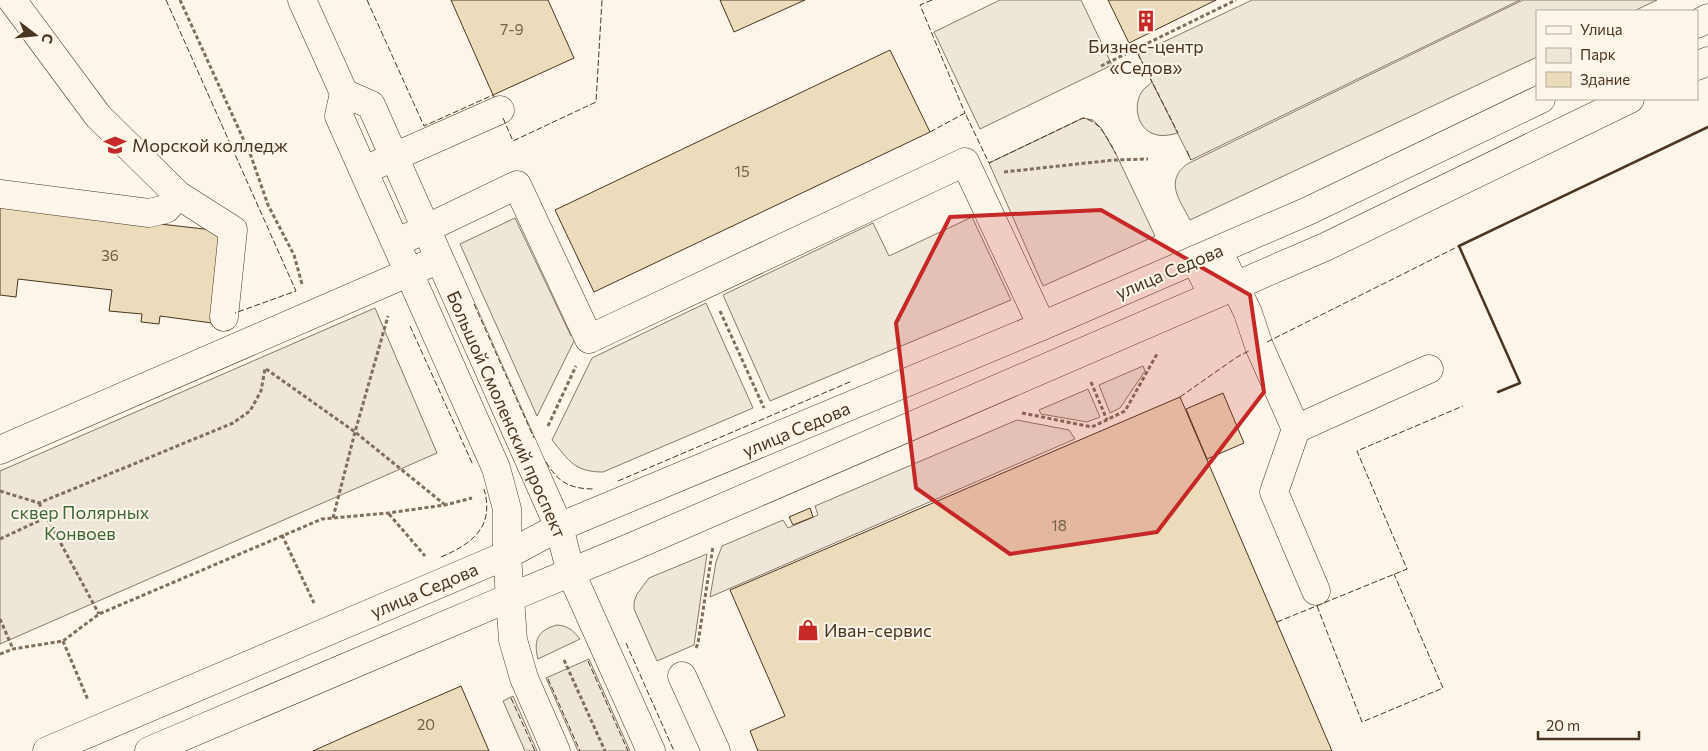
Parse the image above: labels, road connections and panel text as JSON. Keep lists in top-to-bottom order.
{
  "streets": {
    "main road": ["улица Седова", "Большой Смоленский проспект"]
  },
  "crossings": [
    ["улица Седова", "Большой Смоленский проспект"]
  ],
  "parks": ["сквер Полярных Конвоев"],
  "places": {
    "building": ["Бизнес-центр «Седов»"],
    "school or university": ["Морской колледж"],
    "shop": ["Иван-сервис"]
  },
  "house_numbers": [
    "7-9",
    "15",
    "36",
    "18",
    "20"
  ],
  "legend": ["Улица", "Парк", "Здание"],
  "scale_bar": "20 m",
  "north": "right"
}
